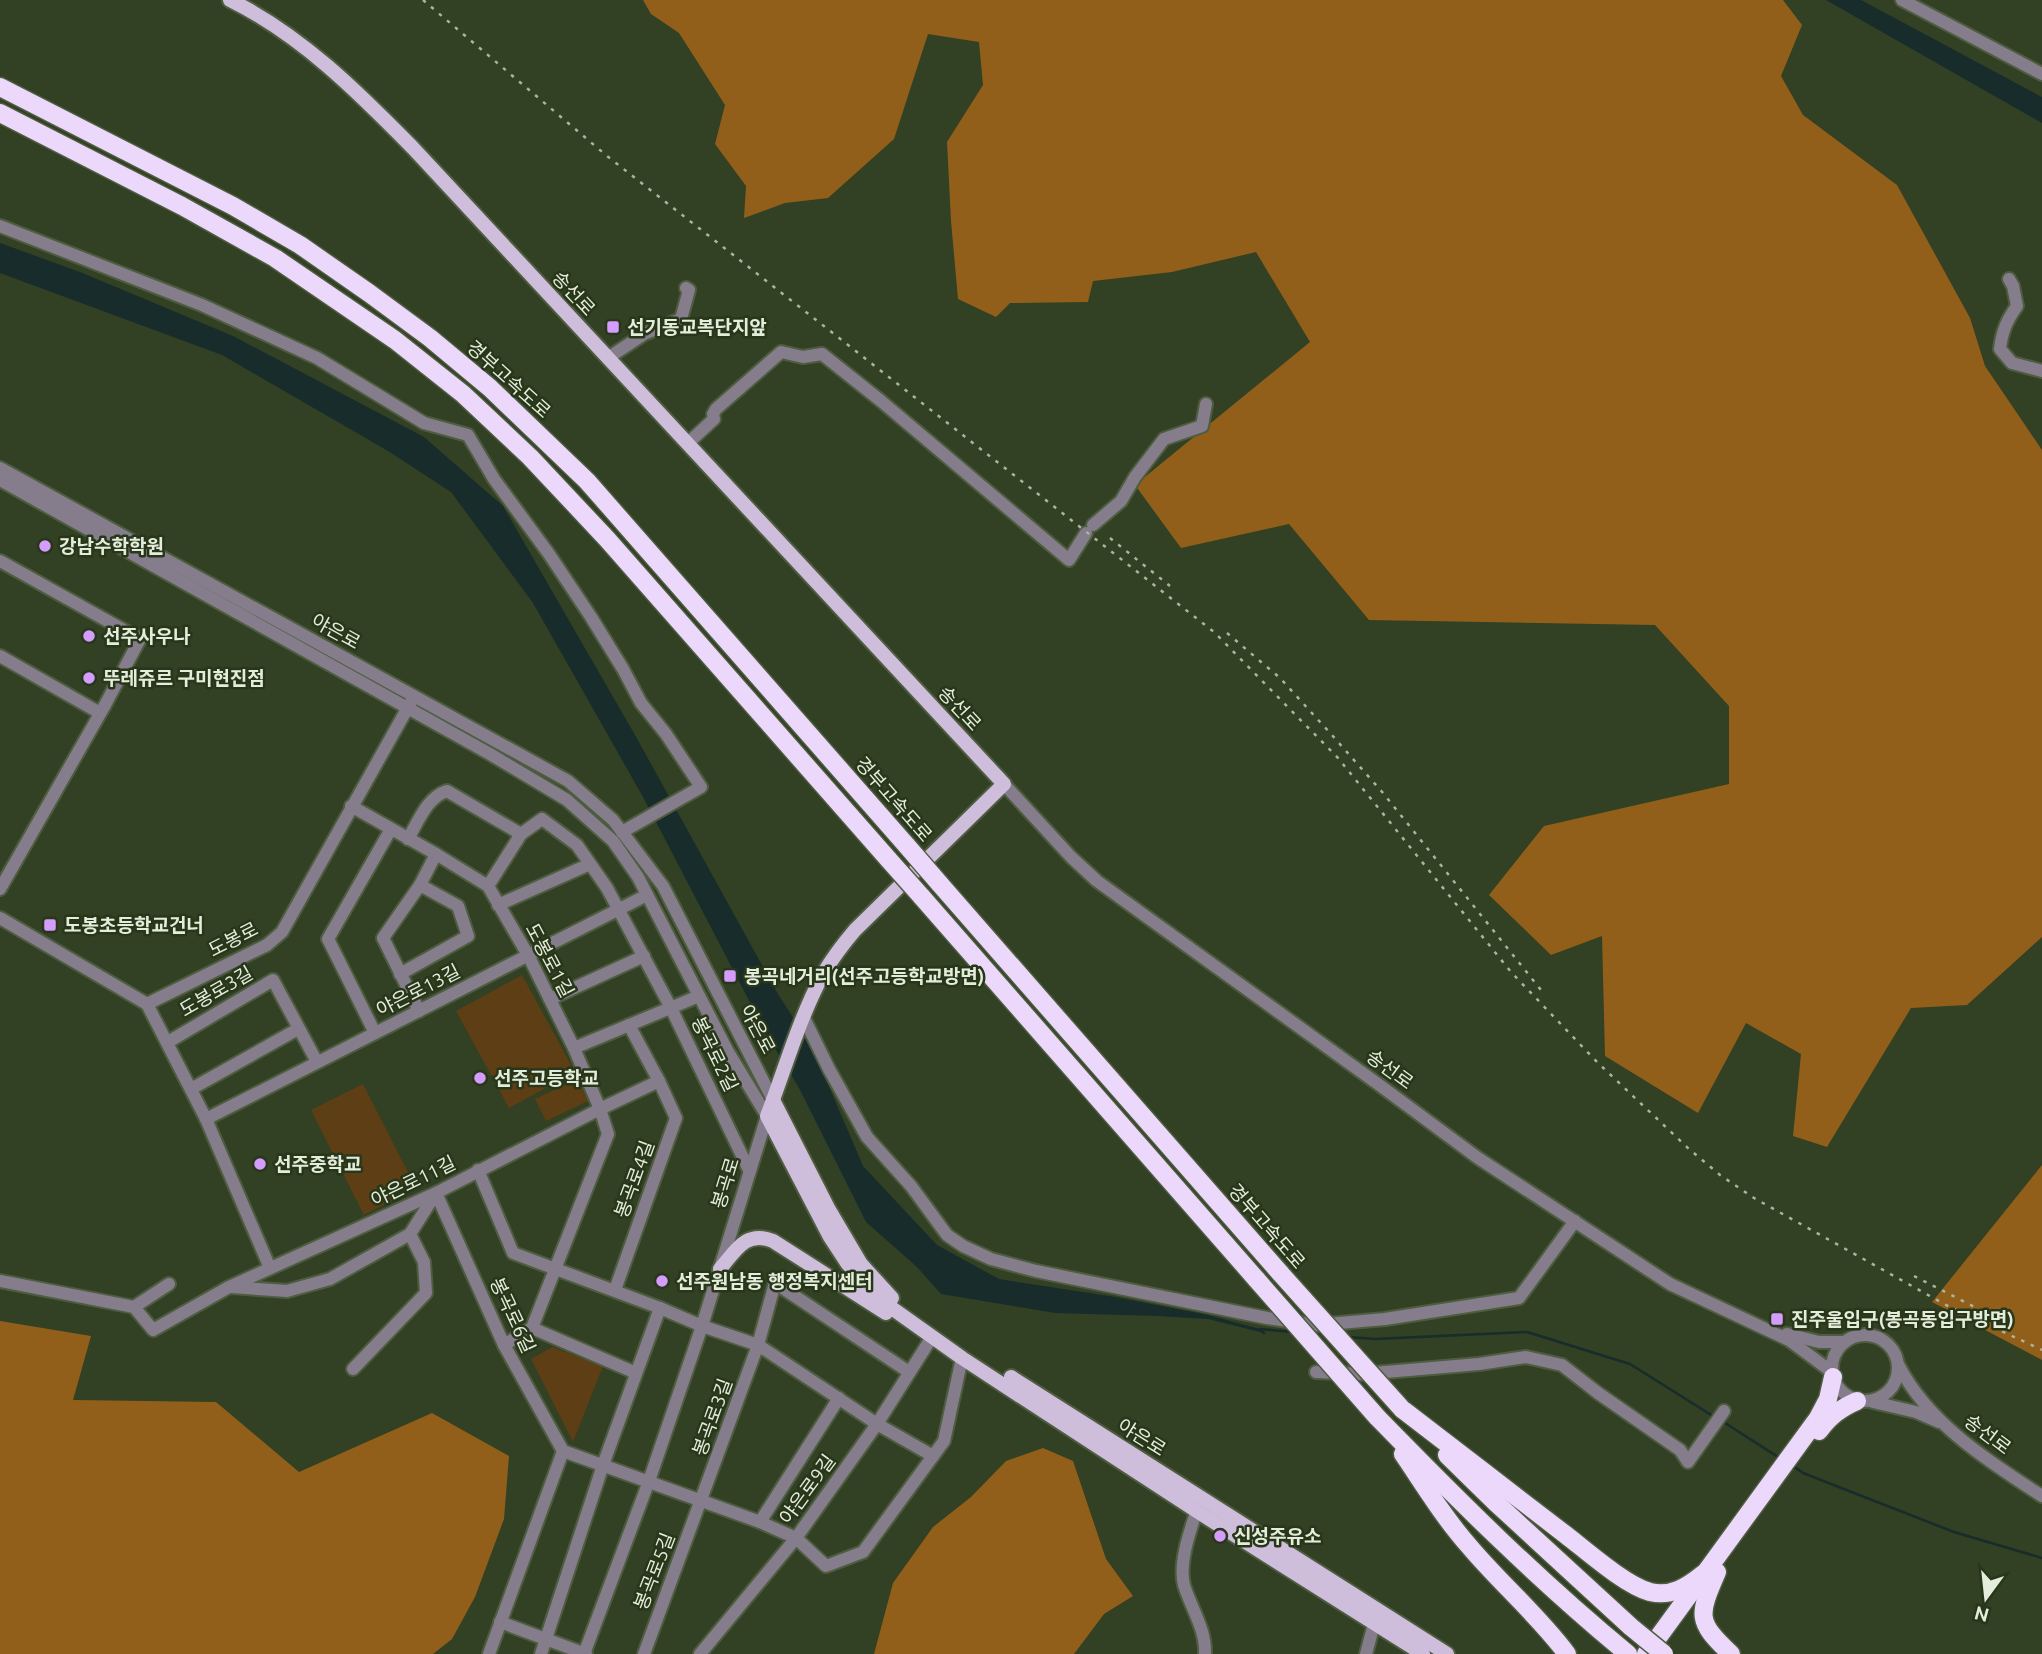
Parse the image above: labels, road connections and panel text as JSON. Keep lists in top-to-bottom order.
{
  "streets": {
    "highway": ["경부고속도로"],
    "main road": ["송선로", "야은로", "봉곡로"],
    "street": [
      "도봉로",
      "도봉로1길",
      "야은로13길",
      "도봉로3길",
      "봉곡로2길",
      "봉곡로4길",
      "야은로11길",
      "봉곡로6길",
      "봉곡로3길",
      "야은로9길",
      "봉곡로5길"
    ]
  },
  "crossings": [
    ["송선로", "봉곡로"],
    ["야은로", "도봉로"],
    ["야은로", "야은로13길"],
    ["야은로", "봉곡로"],
    ["야은로", "야은로9길"],
    ["도봉로", "도봉로3길"],
    ["도봉로1길", "야은로13길"],
    ["도봉로1길", "봉곡로4길"],
    ["도봉로1길", "야은로11길"],
    ["야은로13길", "도봉로3길"],
    ["야은로13길", "봉곡로2길"],
    ["도봉로3길", "야은로11길"],
    ["봉곡로2길", "봉곡로"],
    ["봉곡로4길", "야은로11길"],
    ["야은로11길", "봉곡로6길"],
    ["봉곡로3길", "야은로9길"],
    ["봉곡로3길", "봉곡로5길"]
  ],
  "places": {
    "transit": [
      "선기동교복단지앞",
      "도봉초등학교건너",
      "봉곡네거리(선주고등학교방면)",
      "진주울입구(봉곡동입구방면)"
    ],
    "other": [
      "강남수학학원",
      "선주사우나",
      "뚜레쥬르 구미현진점",
      "선주고등학교",
      "선주중학교",
      "선주원남동 행정복지센터",
      "신성주유소"
    ]
  },
  "north": "bottom"
}
